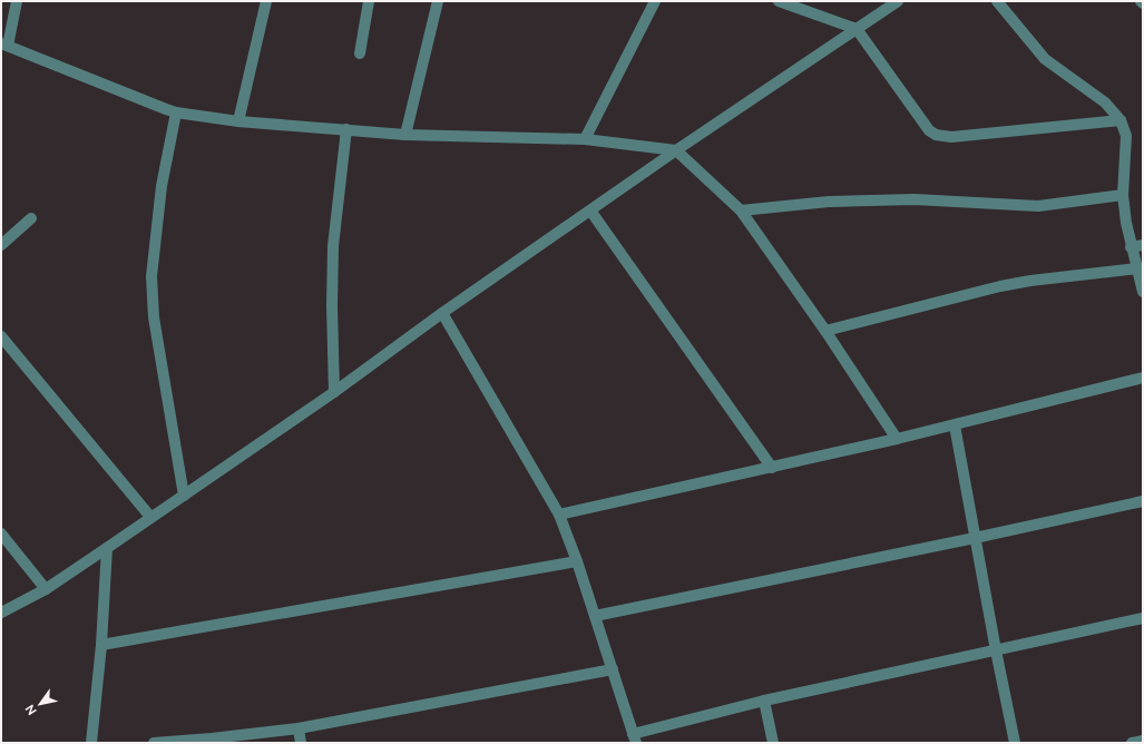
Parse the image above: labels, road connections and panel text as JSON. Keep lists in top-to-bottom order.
{
  "north": "bottom left"
}
